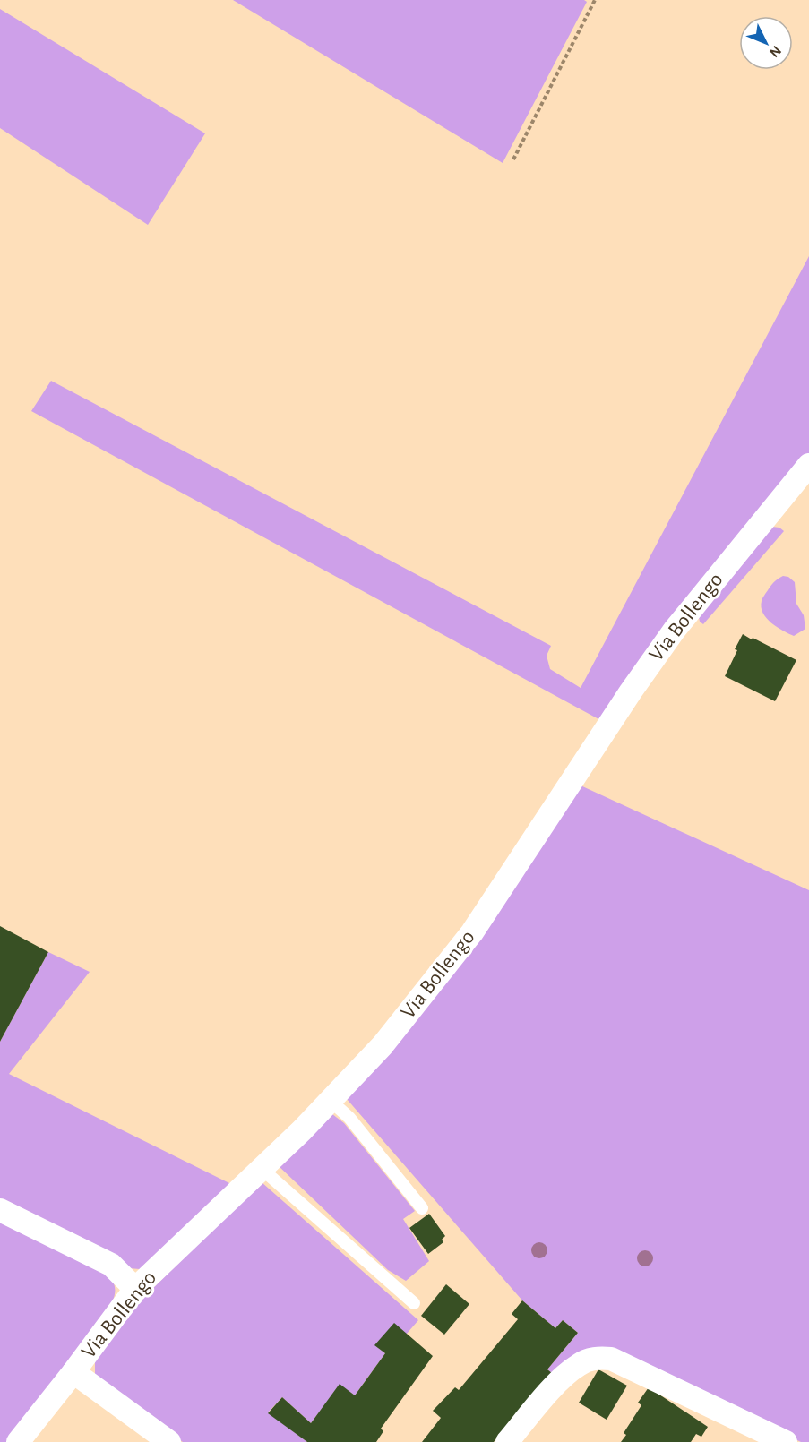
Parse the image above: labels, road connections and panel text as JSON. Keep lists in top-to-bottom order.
{
  "streets": {
    "street": ["Via Bollengo"]
  },
  "north": "bottom right"
}
